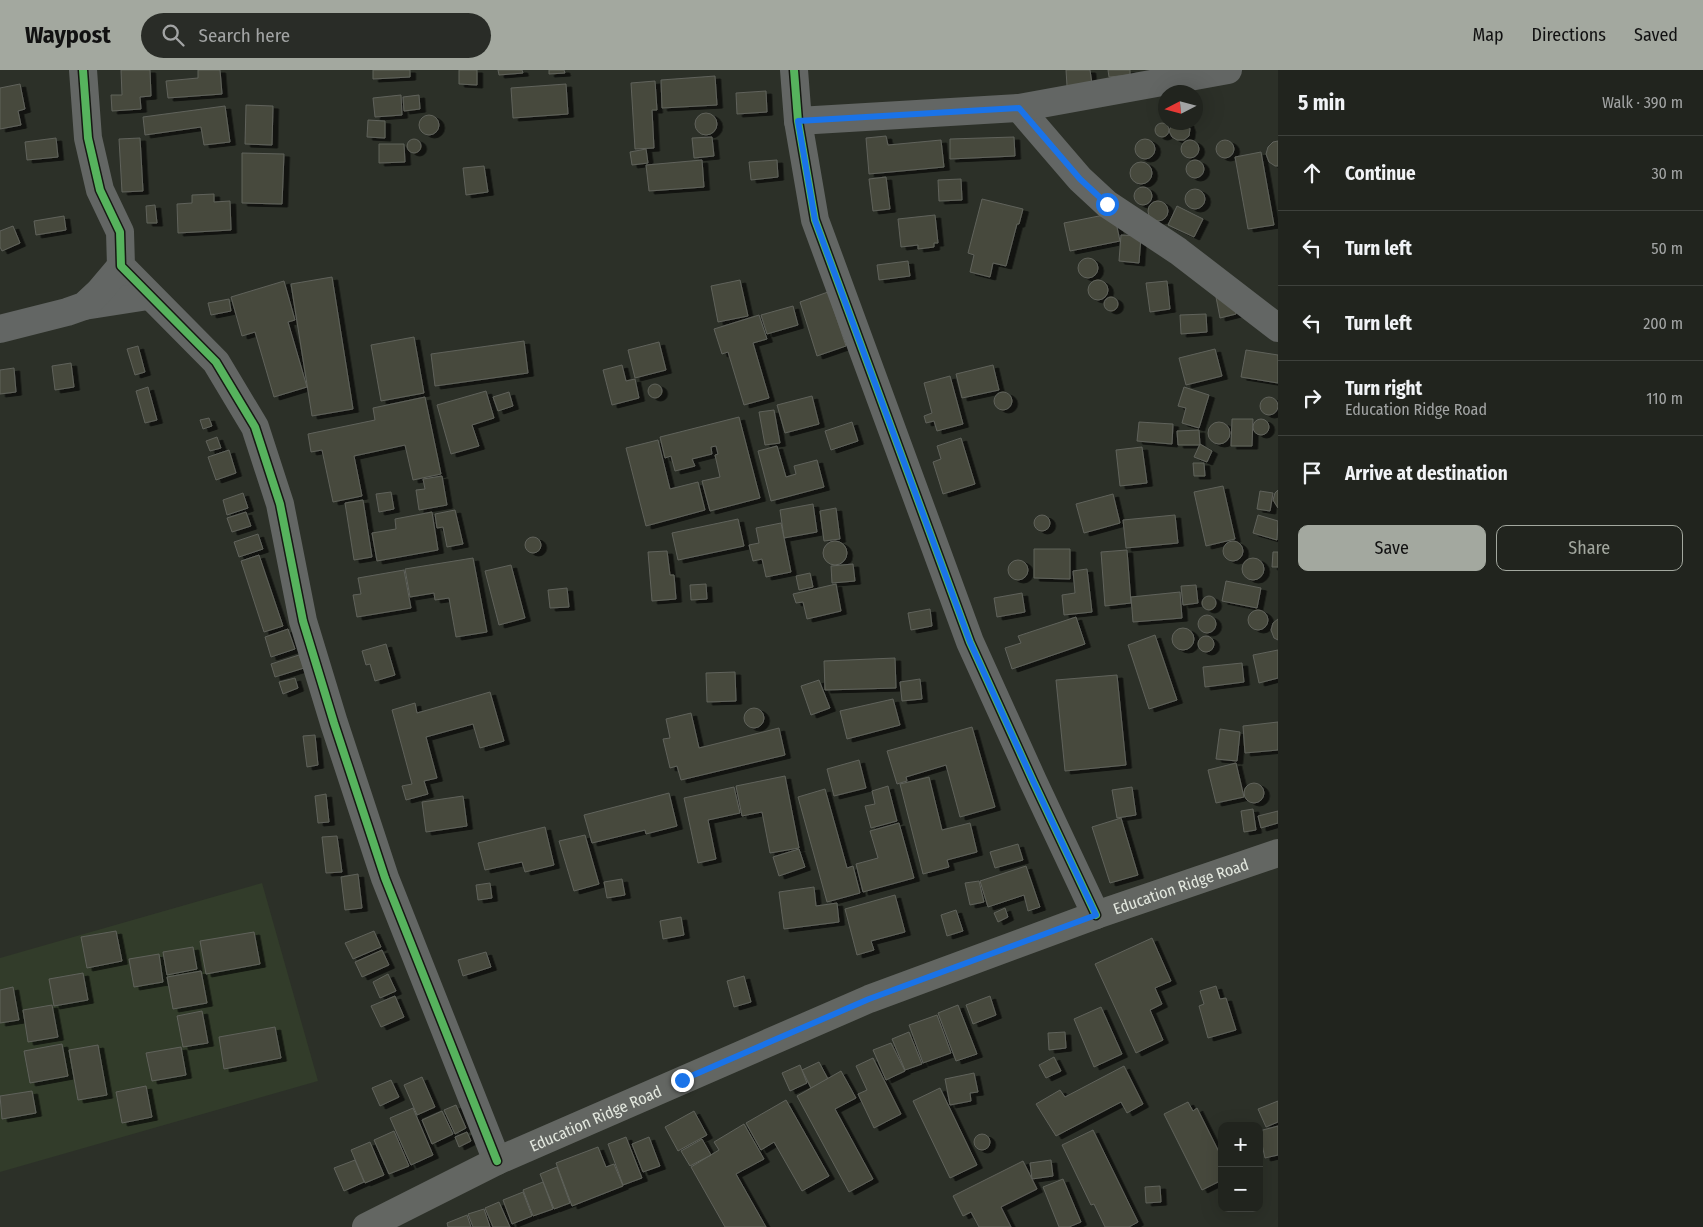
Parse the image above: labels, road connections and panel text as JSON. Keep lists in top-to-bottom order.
{
  "streets": {
    "main road": ["Education Ridge Road"]
  },
  "north": "left",
  "page": {
    "header": "Waypost",
    "search": "Search here",
    "nav": ["Map", "Directions", "Saved"],
    "heading": ["5 min", "Walk · 390 m"],
    "list": [
      ["Continue", "30 m"],
      ["Turn left", "50 m"],
      ["Turn left", "200 m"],
      ["Turn right", "Education Ridge Road", "110 m"],
      "Arrive at destination"
    ],
    "buttons": ["Save", "Share"],
    "map_buttons": ["+", "−"]
  }
}
